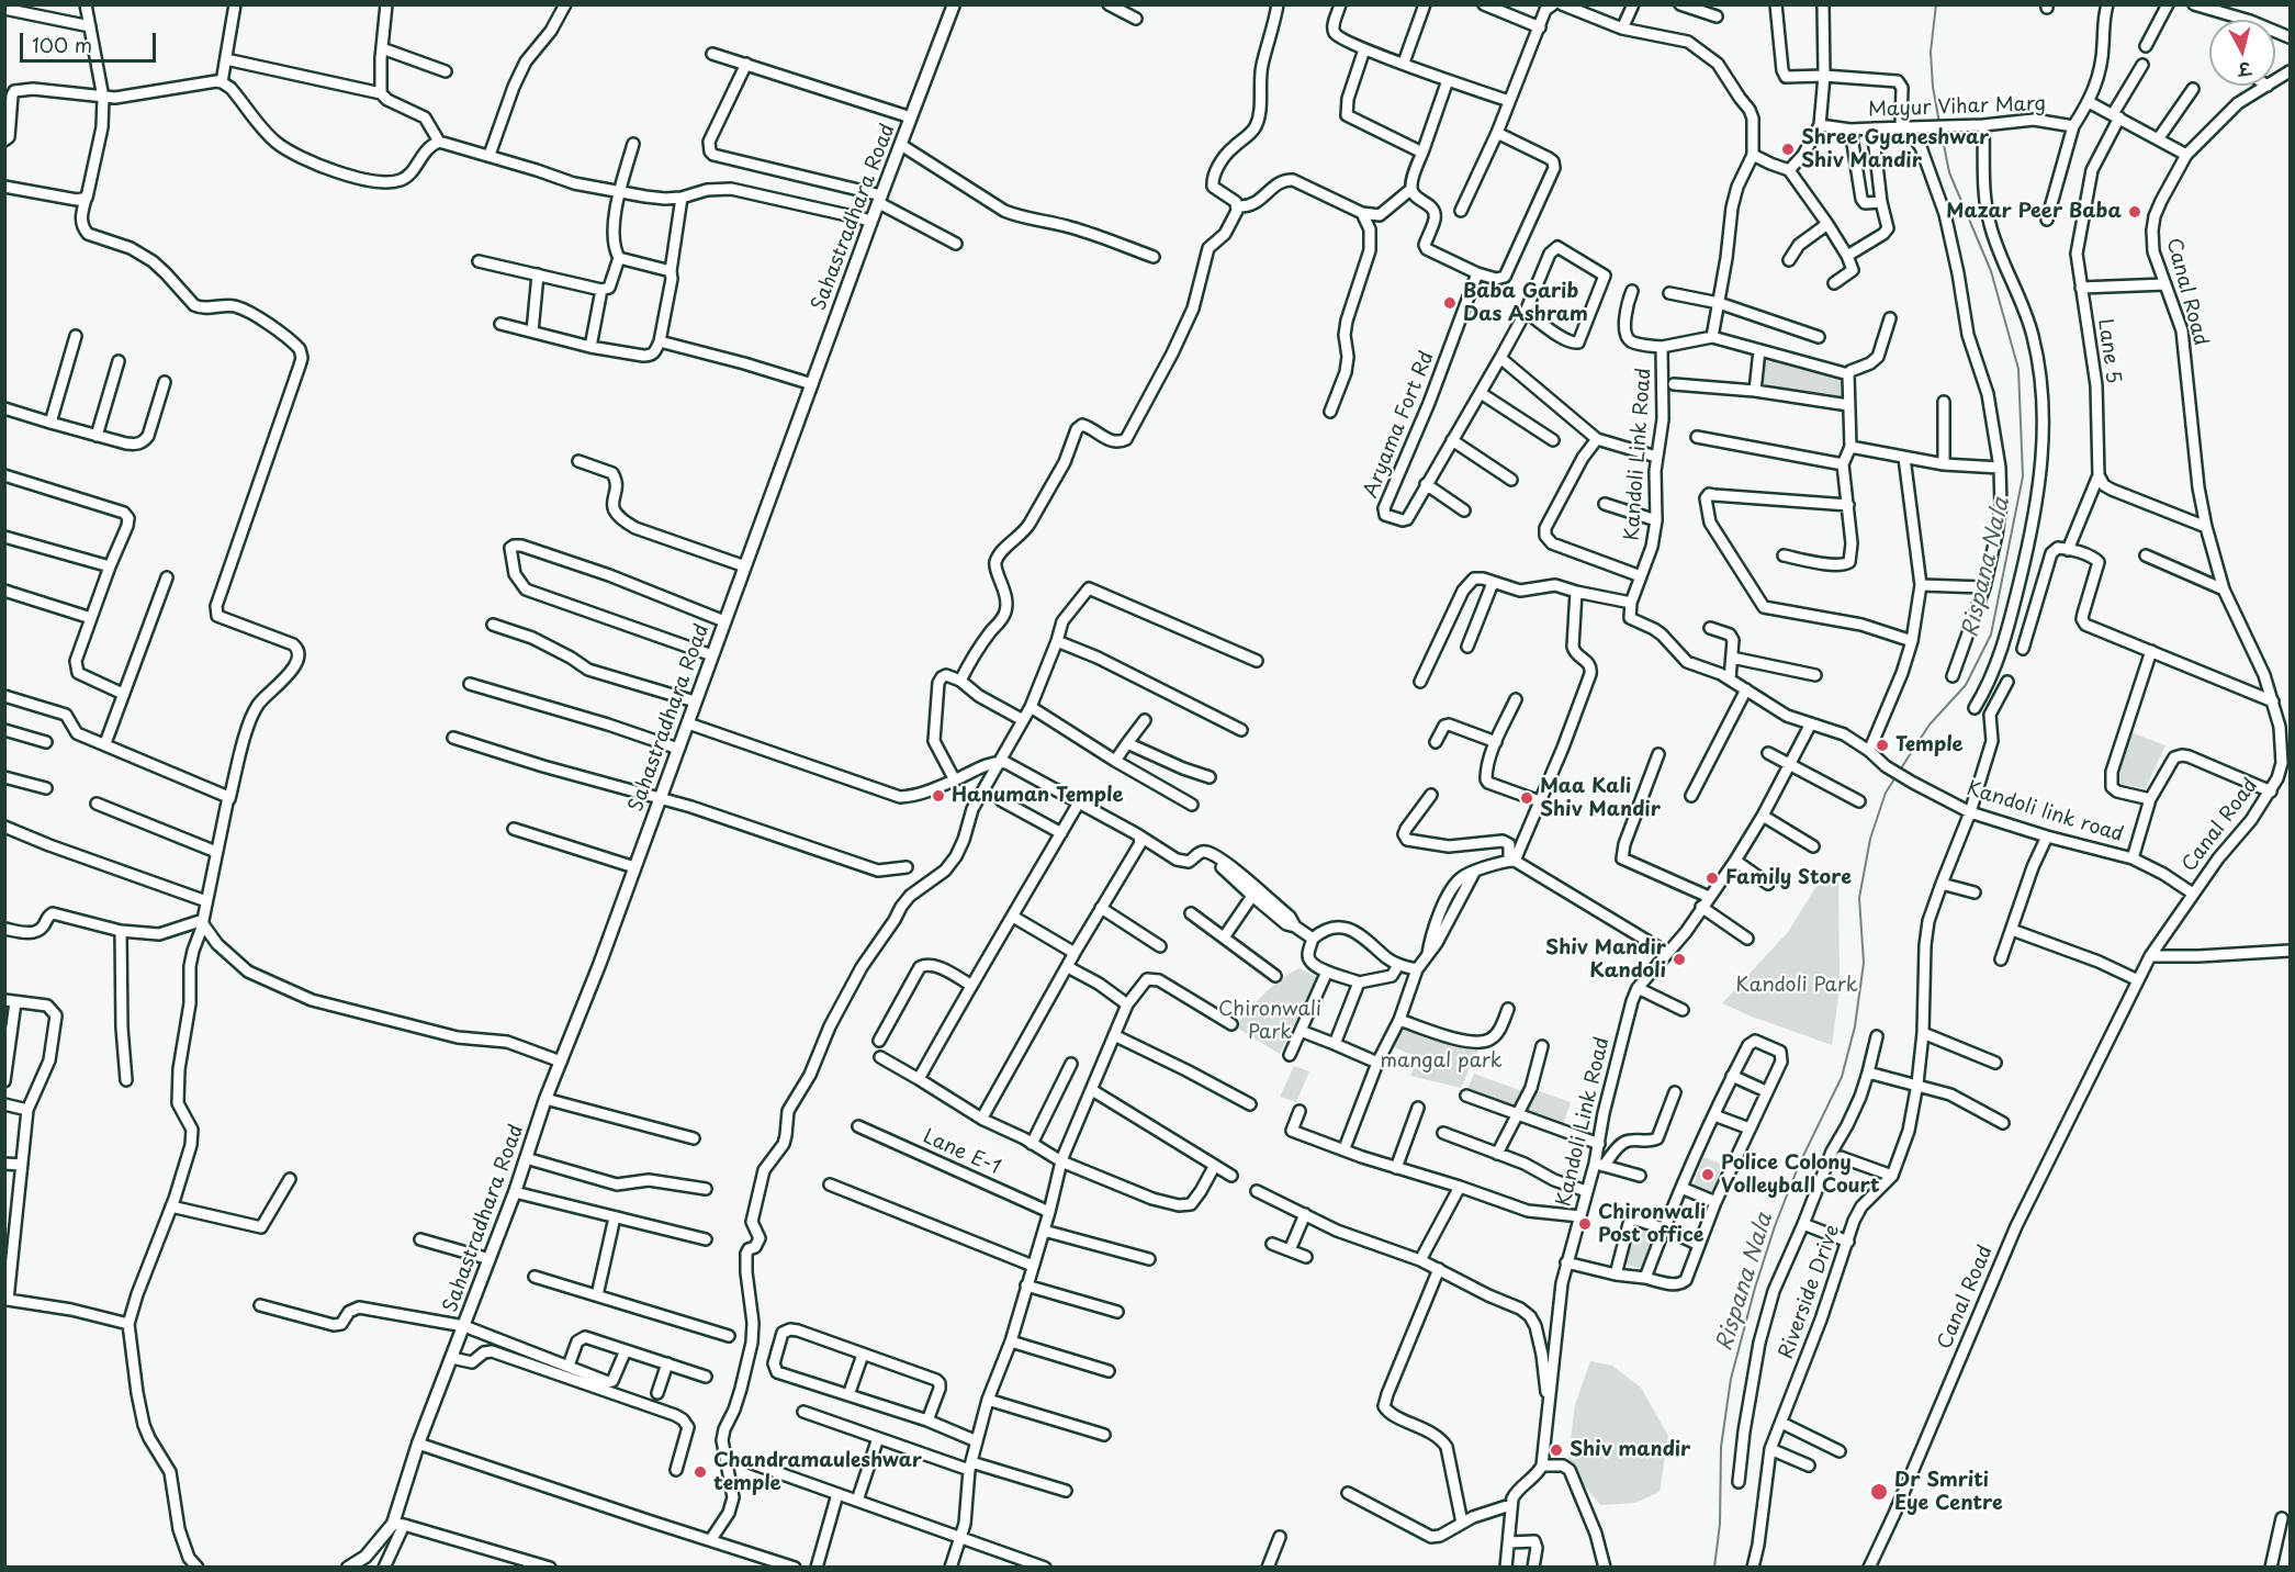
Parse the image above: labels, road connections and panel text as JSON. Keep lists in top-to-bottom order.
{
  "streets": {
    "main road": ["Sahastradhara Road"],
    "street": [
      "Mayur Vihar Marg",
      "Canal Road",
      "Lane 5",
      "Aryama Fort Rd",
      "Kandoli Link Road",
      "Kandoli link road",
      "Lane E-1",
      "Riverside Drive"
    ]
  },
  "crossings": [
    ["Canal Road", "Kandoli link road"],
    ["Kandoli link road", "Riverside Drive"]
  ],
  "water": ["Rispana Nala"],
  "parks": ["Kandoli Park", "Chironwali Park", "mangal park"],
  "places": [
    "Shree Gyaneshwar Shiv Mandir",
    "Mazar Peer Baba",
    "Baba Garib Das Ashram",
    "Temple",
    "Hanuman Temple",
    "Maa Kali Shiv Mandir",
    "Family Store",
    "Shiv Mandir Kandoli",
    "Police Colony Volleyball Court",
    "Chironwali Post office",
    "Shiv mandir",
    "Chandramauleshwar temple",
    "Dr Smriti Eye Centre"
  ],
  "scale_bar": "100 m",
  "north": "bottom"
}
